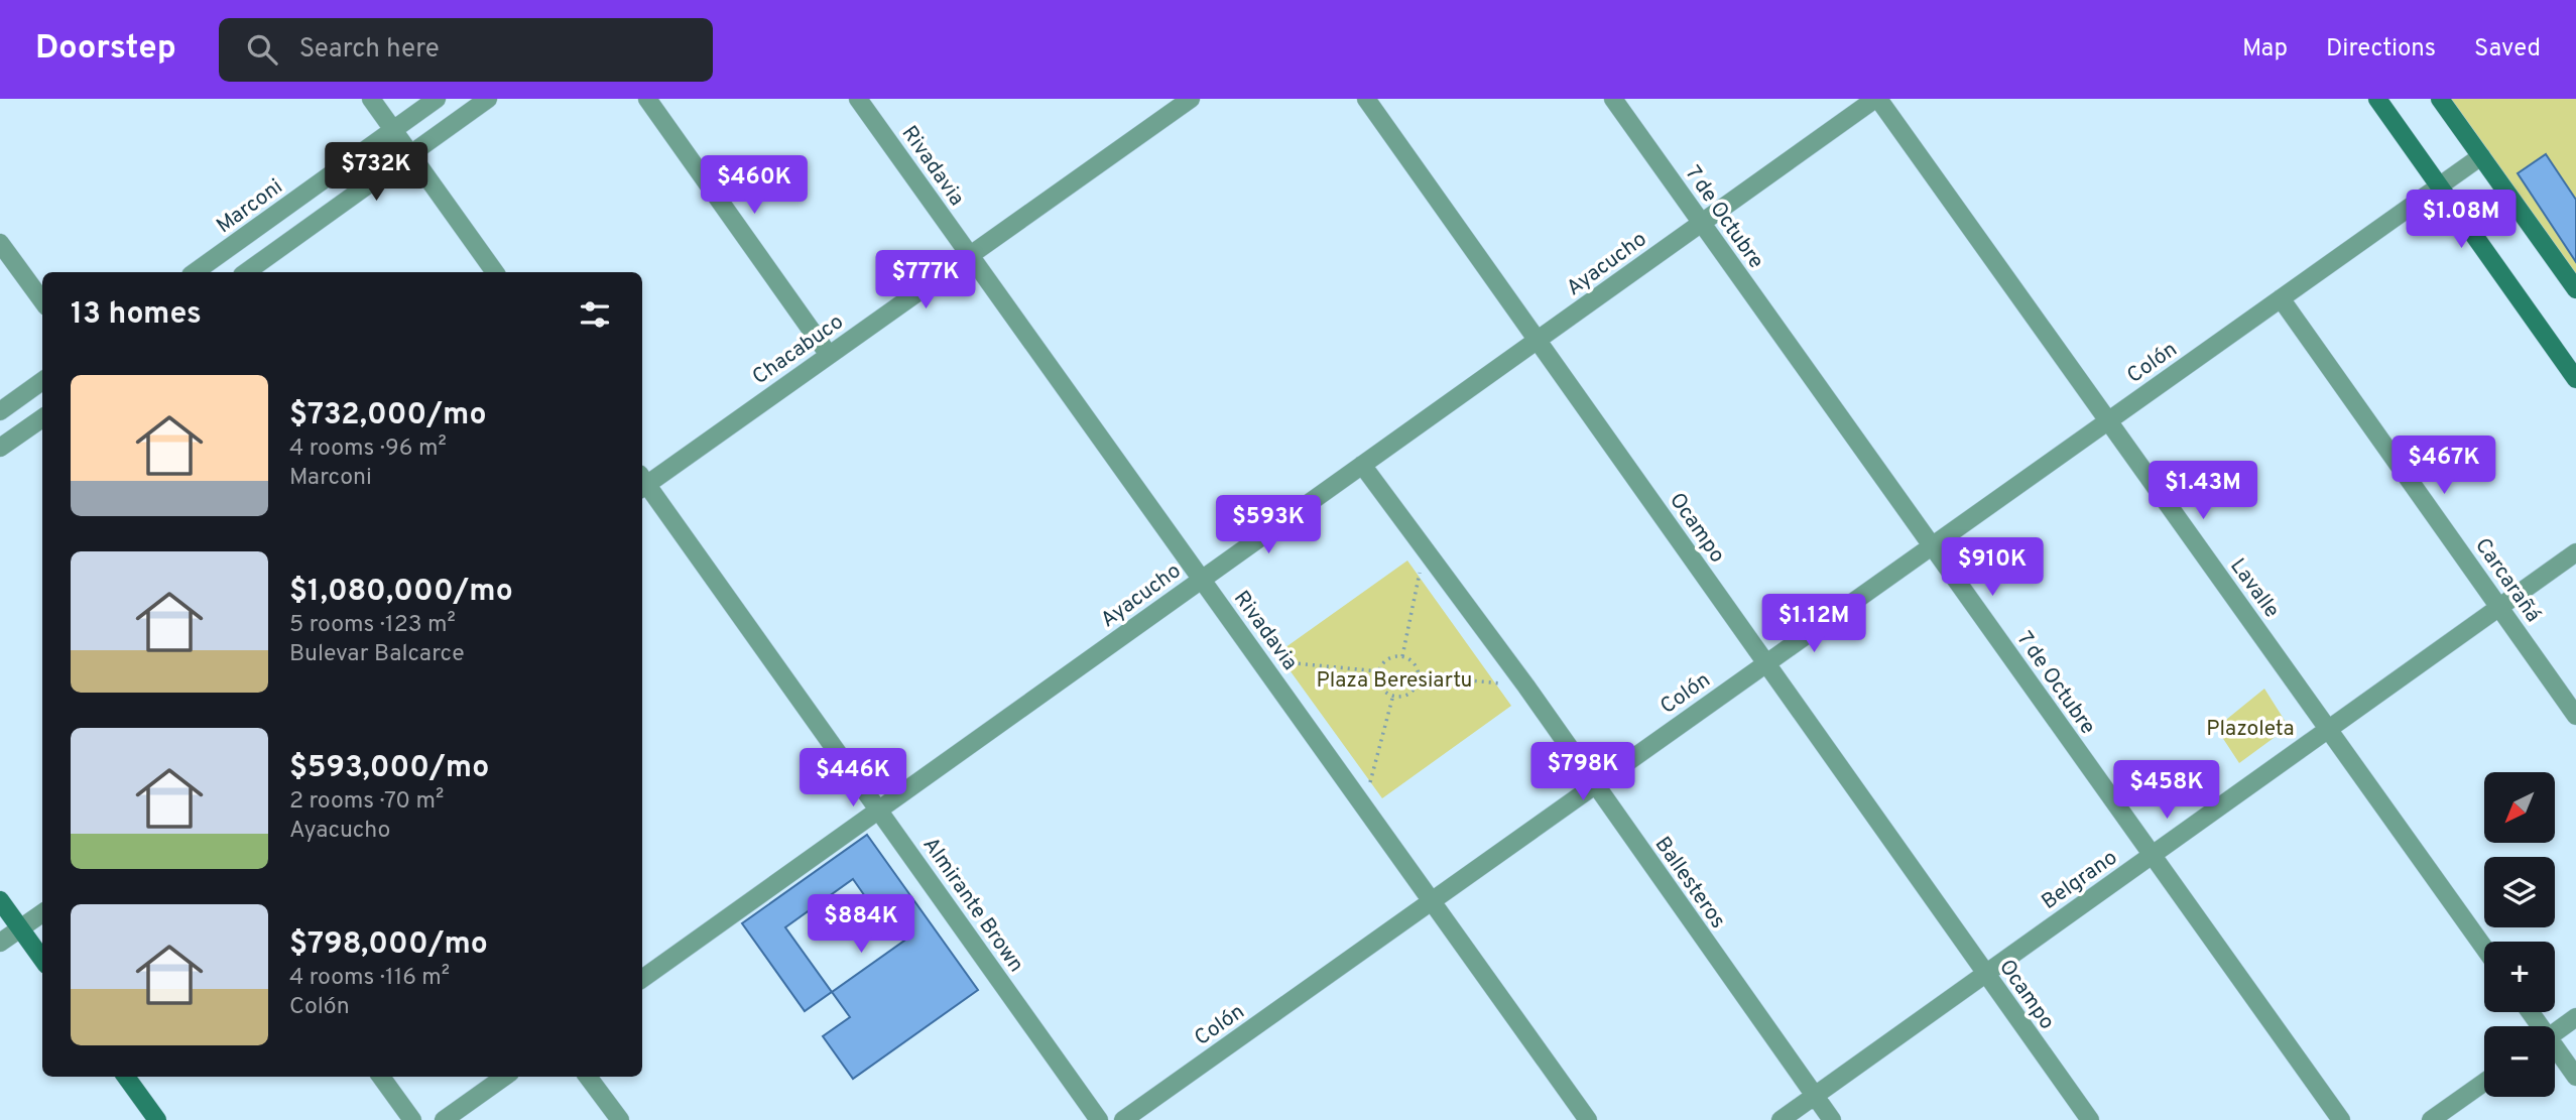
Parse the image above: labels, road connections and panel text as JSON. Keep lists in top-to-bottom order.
{
  "streets": {
    "street": [
      "Rivadavia",
      "Marconi",
      "7 de Octubre",
      "Ayacucho",
      "Chacabuco",
      "Colón",
      "Ocampo",
      "Carcarañá",
      "Lavalle",
      "Belgrano",
      "Ballesteros",
      "Almirante Brown"
    ]
  },
  "crossings": [
    ["Rivadavia", "Ayacucho"],
    ["Rivadavia", "Chacabuco"],
    ["Rivadavia", "Colón"],
    ["7 de Octubre", "Ayacucho"],
    ["7 de Octubre", "Colón"],
    ["7 de Octubre", "Belgrano"],
    ["Ayacucho", "Ocampo"],
    ["Ayacucho", "Lavalle"],
    ["Ayacucho", "Ballesteros"],
    ["Ayacucho", "Almirante Brown"],
    ["Colón", "Ocampo"],
    ["Colón", "Carcarañá"],
    ["Colón", "Lavalle"],
    ["Colón", "Ballesteros"],
    ["Ocampo", "Belgrano"],
    ["Carcarañá", "Belgrano"],
    ["Lavalle", "Belgrano"],
    ["Belgrano", "Ballesteros"]
  ],
  "parks": ["Plaza Beresiartu", "Plazoleta"],
  "north": "bottom left",
  "page": {
    "header": "Doorstep",
    "search": "Search here",
    "nav": ["Map", "Directions", "Saved"],
    "price": [
      "$732K",
      "$460K",
      "$1.08M",
      "$777K",
      "$467K",
      "$1.43M",
      "$593K",
      "$910K",
      "$1.12M",
      "$798K",
      "$446K",
      "$458K",
      "$884K"
    ],
    "heading": "13 homes",
    "list": [
      {
        "name": "$732,000/mo",
        "note": "4 rooms · 96 m² · Marconi"
      },
      {
        "name": "$1,080,000/mo",
        "note": "5 rooms · 123 m² · Bulevar Balcarce"
      },
      {
        "name": "$593,000/mo",
        "note": "2 rooms · 70 m² · Ayacucho"
      },
      {
        "name": "$798,000/mo",
        "note": "4 rooms · 116 m² · Colón"
      }
    ],
    "map_buttons": ["+", "−"]
  }
}
